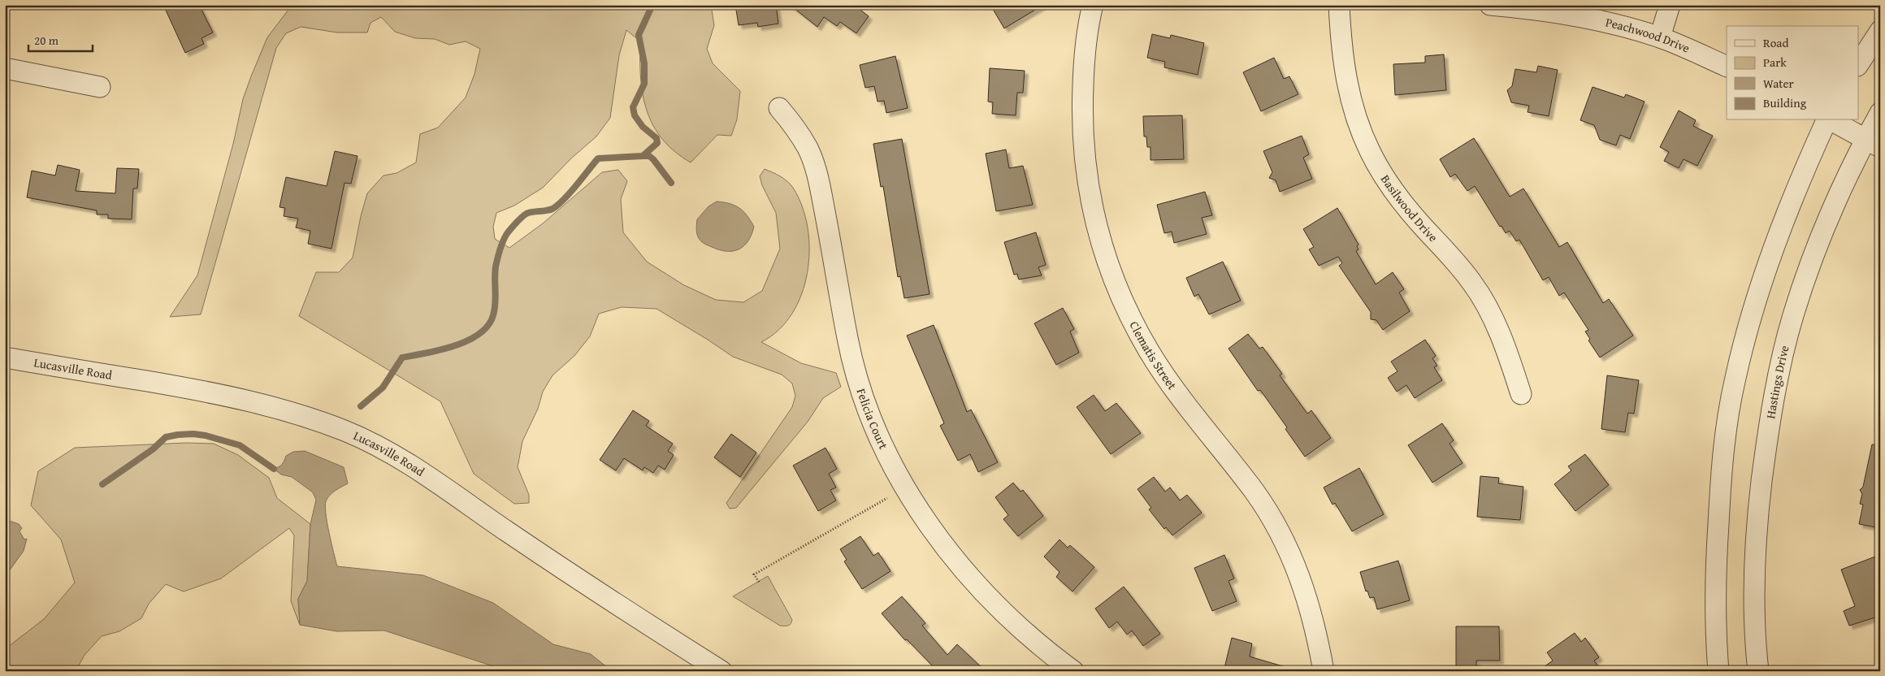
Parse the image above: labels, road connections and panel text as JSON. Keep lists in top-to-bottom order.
{
  "streets": {
    "street": [
      "Peachwood Drive",
      "Basilwood Drive",
      "Clematis Street",
      "Lucasville Road",
      "Hastings Drive",
      "Felicia Court"
    ]
  },
  "legend": [
    "Road",
    "Park",
    "Water",
    "Building"
  ],
  "scale_bar": "20 m"
}
